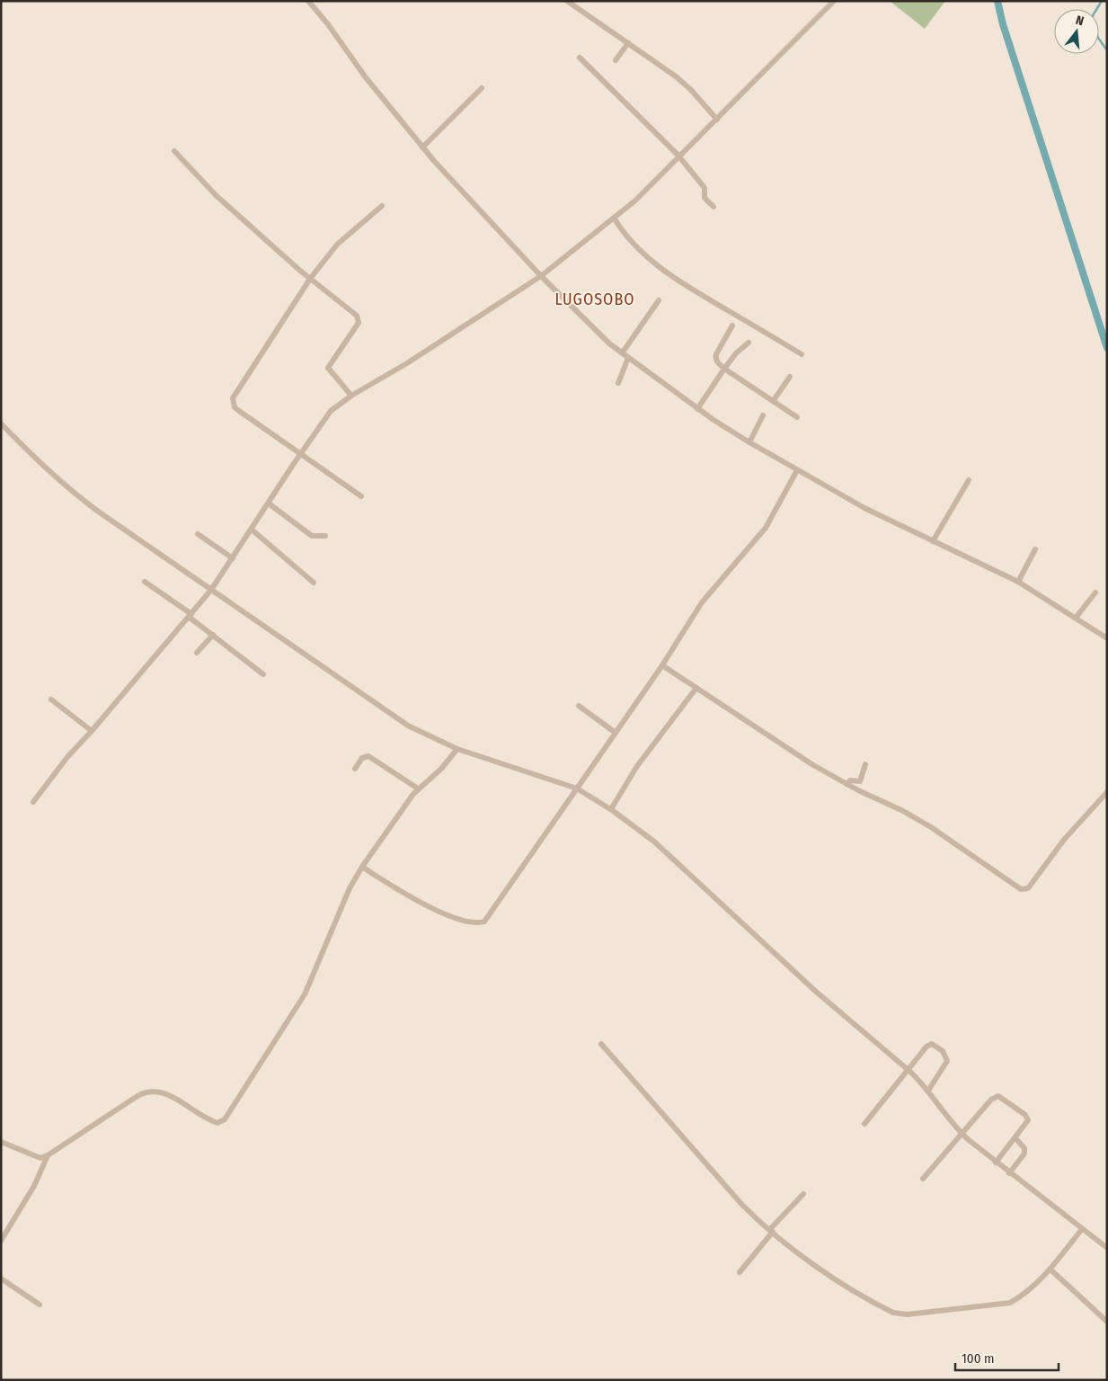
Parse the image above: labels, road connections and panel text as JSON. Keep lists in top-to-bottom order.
{
  "districts": ["LUGOSOBO"],
  "scale_bar": "100 m",
  "north": "top"
}
